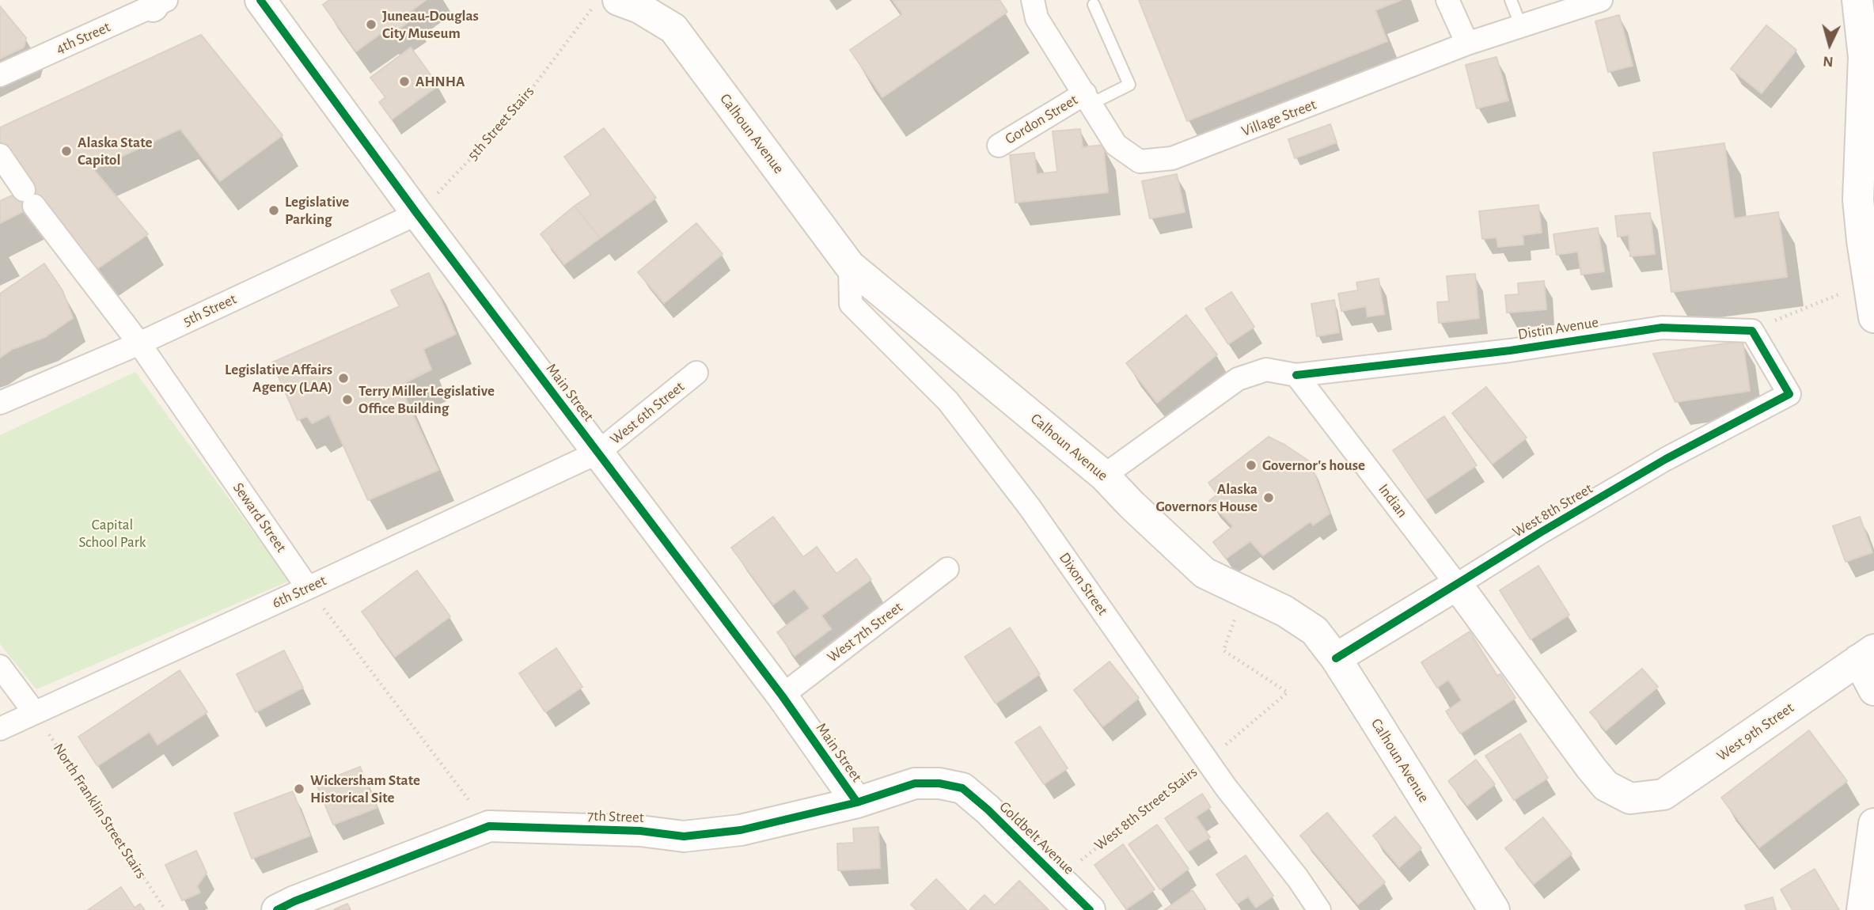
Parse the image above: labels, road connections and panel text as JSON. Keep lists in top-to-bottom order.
{
  "streets": {
    "street": [
      "4th Street",
      "Village Street",
      "Gordon Street",
      "Calhoun Avenue",
      "5th Street",
      "Distin Avenue",
      "Main Street",
      "West 6th Street",
      "Indian",
      "West 8th Street",
      "Seward Street",
      "Dixon Street",
      "6th Street",
      "West 7th Street",
      "West 9th Street",
      "7th Street",
      "Goldbelt Avenue"
    ],
    "path": ["5th Street Stairs", "West 8th Street Stairs", "North Franklin Street Stairs"]
  },
  "crossings": [
    ["Village Street", "Gordon Street"],
    ["5th Street Stairs", "Calhoun Avenue"],
    ["5th Street Stairs", "5th Street"],
    ["5th Street Stairs", "Main Street"],
    ["Calhoun Avenue", "West 8th Street"],
    ["Calhoun Avenue", "Dixon Street"],
    ["Calhoun Avenue", "West 8th Street Stairs"],
    ["5th Street", "Main Street"],
    ["5th Street", "Seward Street"],
    ["Distin Avenue", "Indian"],
    ["Distin Avenue", "West 8th Street"],
    ["Main Street", "West 6th Street"],
    ["Main Street", "6th Street"],
    ["Main Street", "West 7th Street"],
    ["Main Street", "7th Street"],
    ["West 6th Street", "6th Street"],
    ["Indian", "West 8th Street"],
    ["Indian", "West 9th Street"],
    ["Seward Street", "6th Street"],
    ["Dixon Street", "West 8th Street Stairs"],
    ["6th Street", "North Franklin Street Stairs"],
    ["West 8th Street Stairs", "Goldbelt Avenue"],
    ["7th Street", "Goldbelt Avenue"]
  ],
  "parks": ["Capital School Park"],
  "places": [
    "Juneau-Douglas City Museum",
    "AHNHA",
    "Alaska State Capitol",
    "Legislative Parking",
    "Legislative Affairs Agency (LAA)",
    "Terry Miller Legislative Office Building",
    "Governor's house",
    "Alaska Governors House",
    "Wickersham State Historical Site"
  ],
  "north": "bottom"
}
